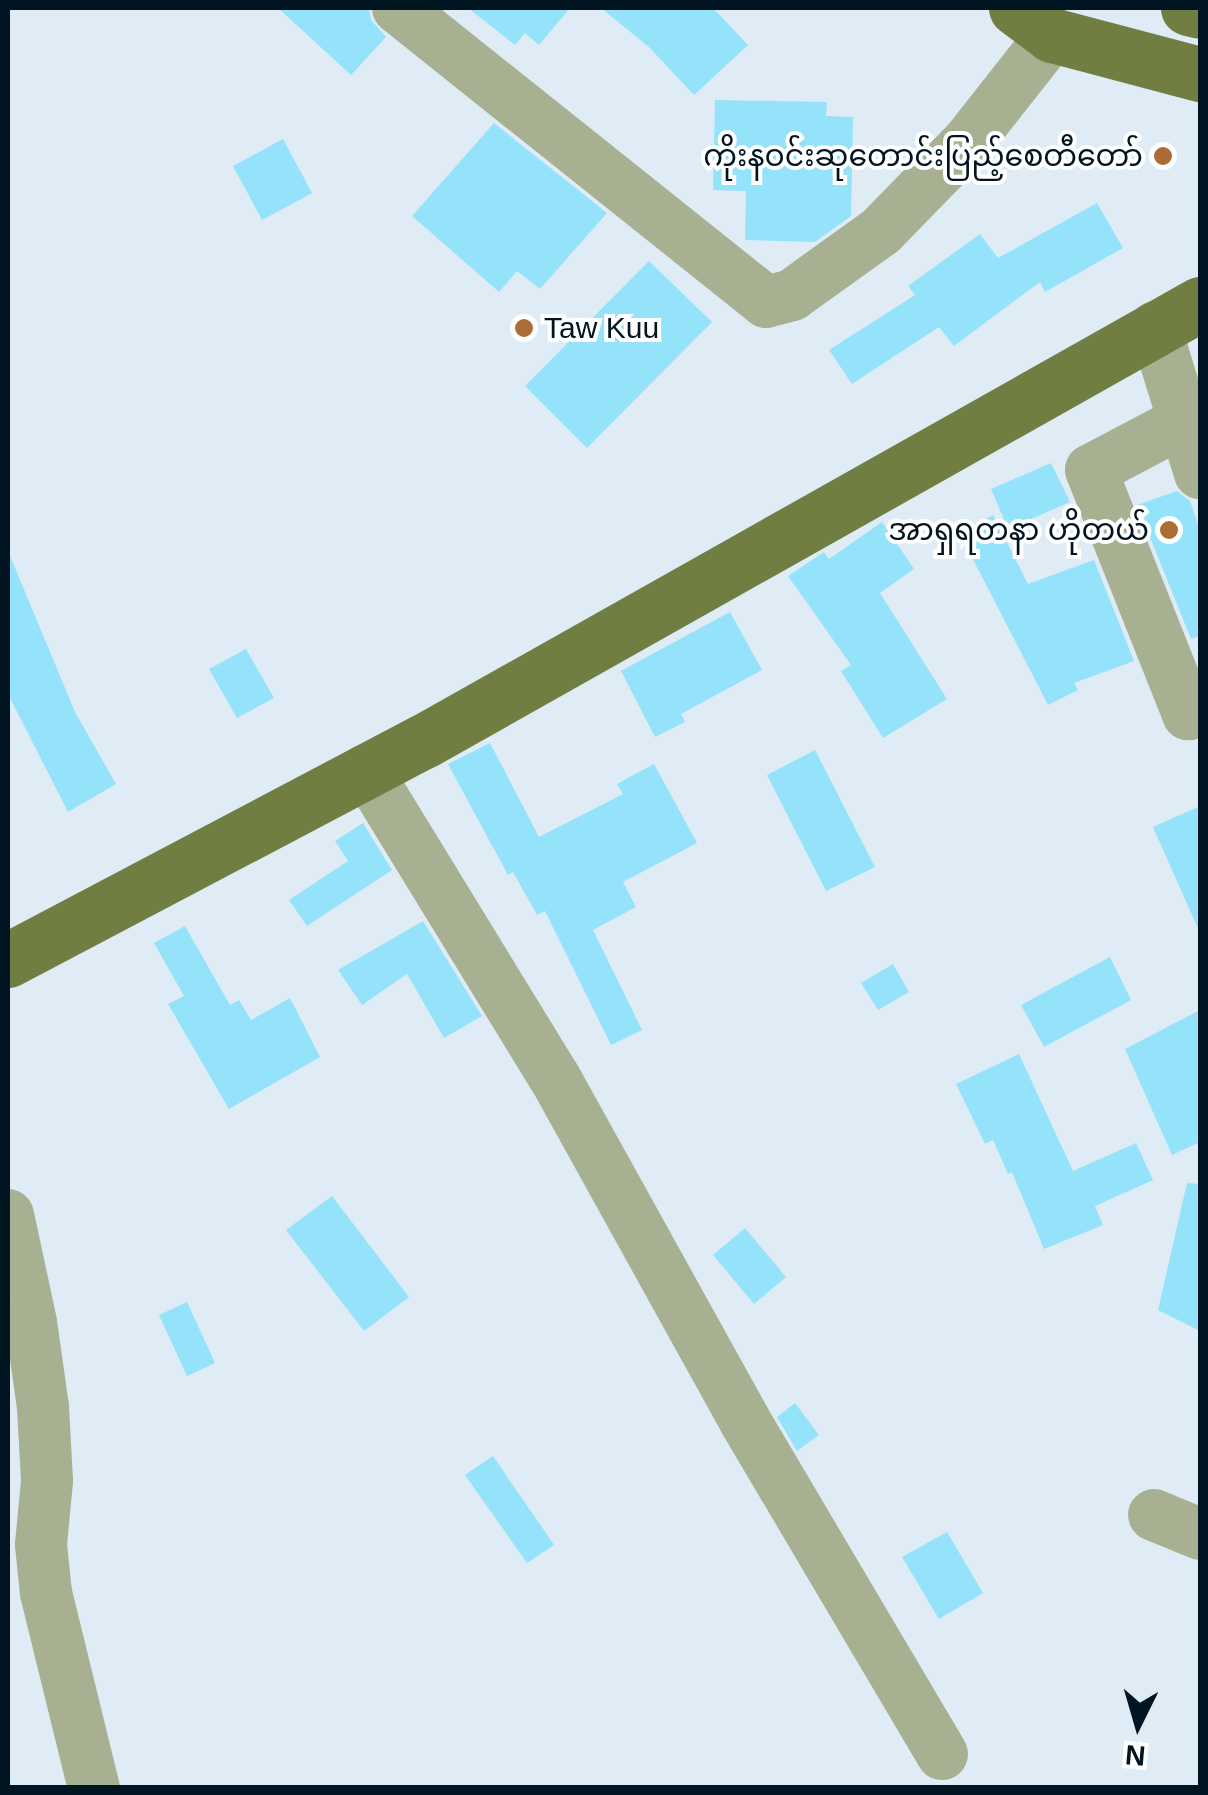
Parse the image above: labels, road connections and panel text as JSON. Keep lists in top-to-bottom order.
{
  "places": ["ကိုးနဝင်းဆုတောင်းပြည့်စေတီတော်", "Taw Kuu", "အာရှရတနာ ဟိုတယ်"],
  "north": "bottom"
}
